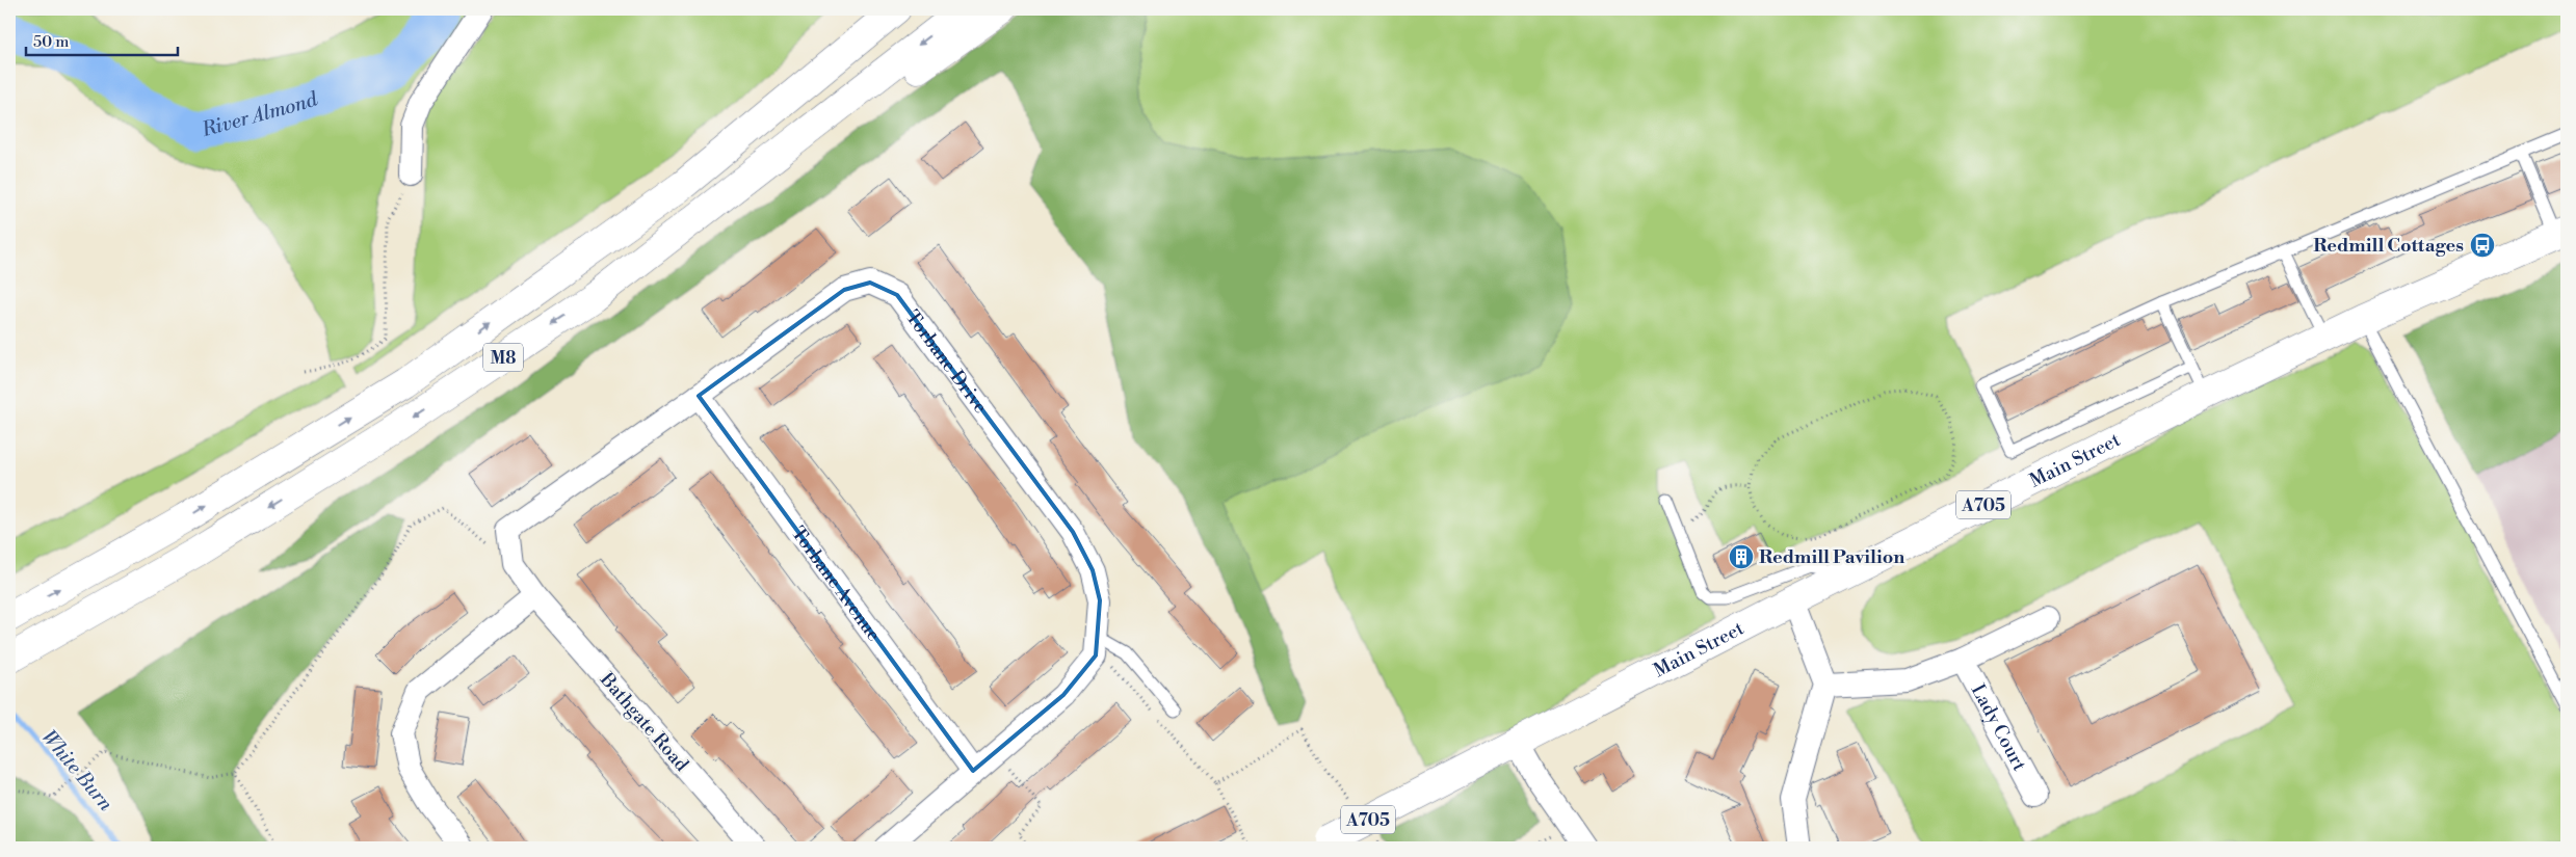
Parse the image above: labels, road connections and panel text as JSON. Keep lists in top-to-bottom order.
{
  "streets": {
    "main road": ["M8", "Main Street", "A705"],
    "street": [
      "Torbane Drive",
      "Torbane Avenue",
      "Bathgate Road",
      "Lady Court"
    ]
  },
  "crossings": [
    ["Torbane Drive", "Torbane Avenue"],
    ["Torbane Drive", "Bathgate Road"]
  ],
  "water": ["River Almond", "White Burn"],
  "places": {
    "bus stop": ["Redmill Cottages"],
    "building": ["Redmill Pavilion"]
  },
  "scale_bar": "50 m"
}
